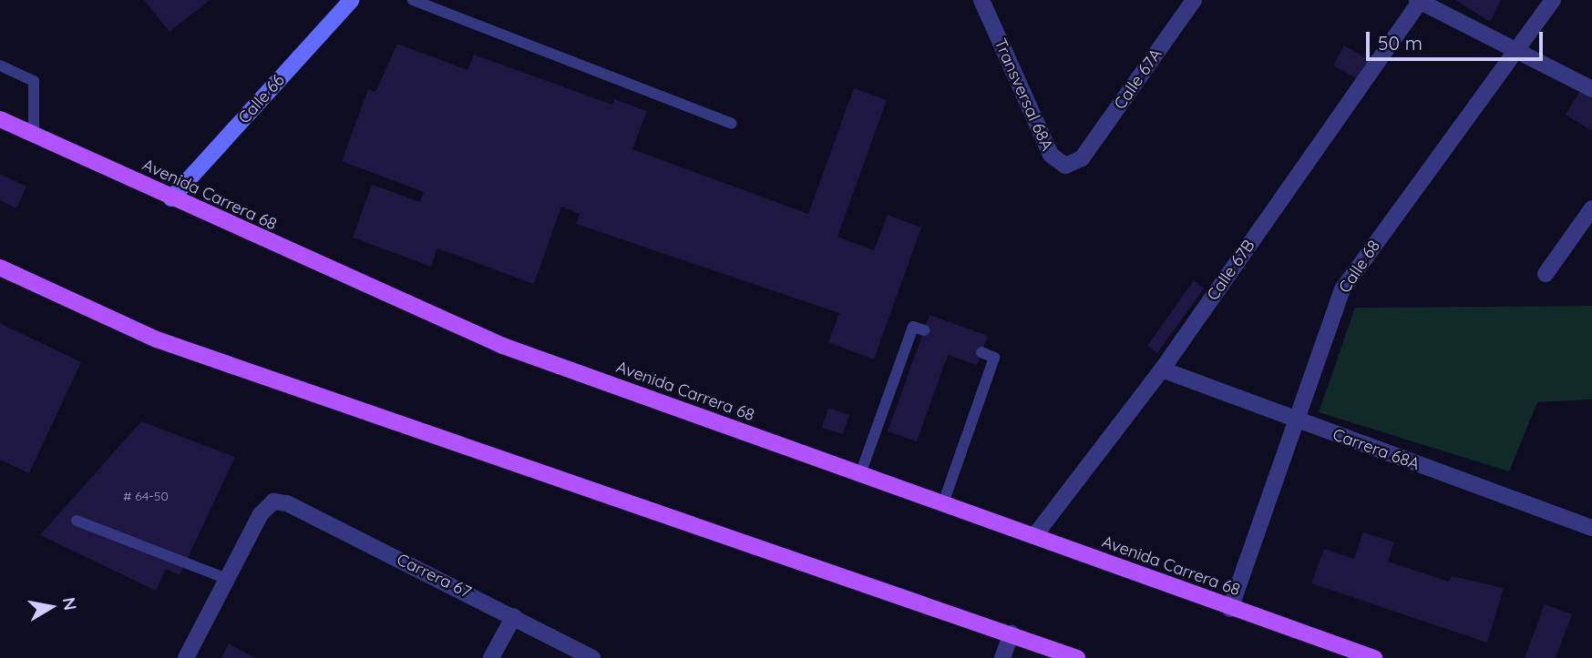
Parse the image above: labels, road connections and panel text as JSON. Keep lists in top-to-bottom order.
{
  "streets": {
    "main road": ["Avenida Carrera 68"],
    "street": [
      "Calle 67A",
      "Transversal 68A",
      "Calle 66",
      "Calle 68",
      "Calle 67B",
      "Carrera 68A",
      "Carrera 67"
    ]
  },
  "crossings": [
    ["Calle 67A", "Transversal 68A"],
    ["Calle 66", "Avenida Carrera 68"],
    ["Avenida Carrera 68", "Calle 68"],
    ["Avenida Carrera 68", "Calle 67B"],
    ["Calle 68", "Carrera 68A"],
    ["Calle 67B", "Carrera 68A"]
  ],
  "house_numbers": ["# 64-50"],
  "scale_bar": "50 m",
  "north": "right"
}
